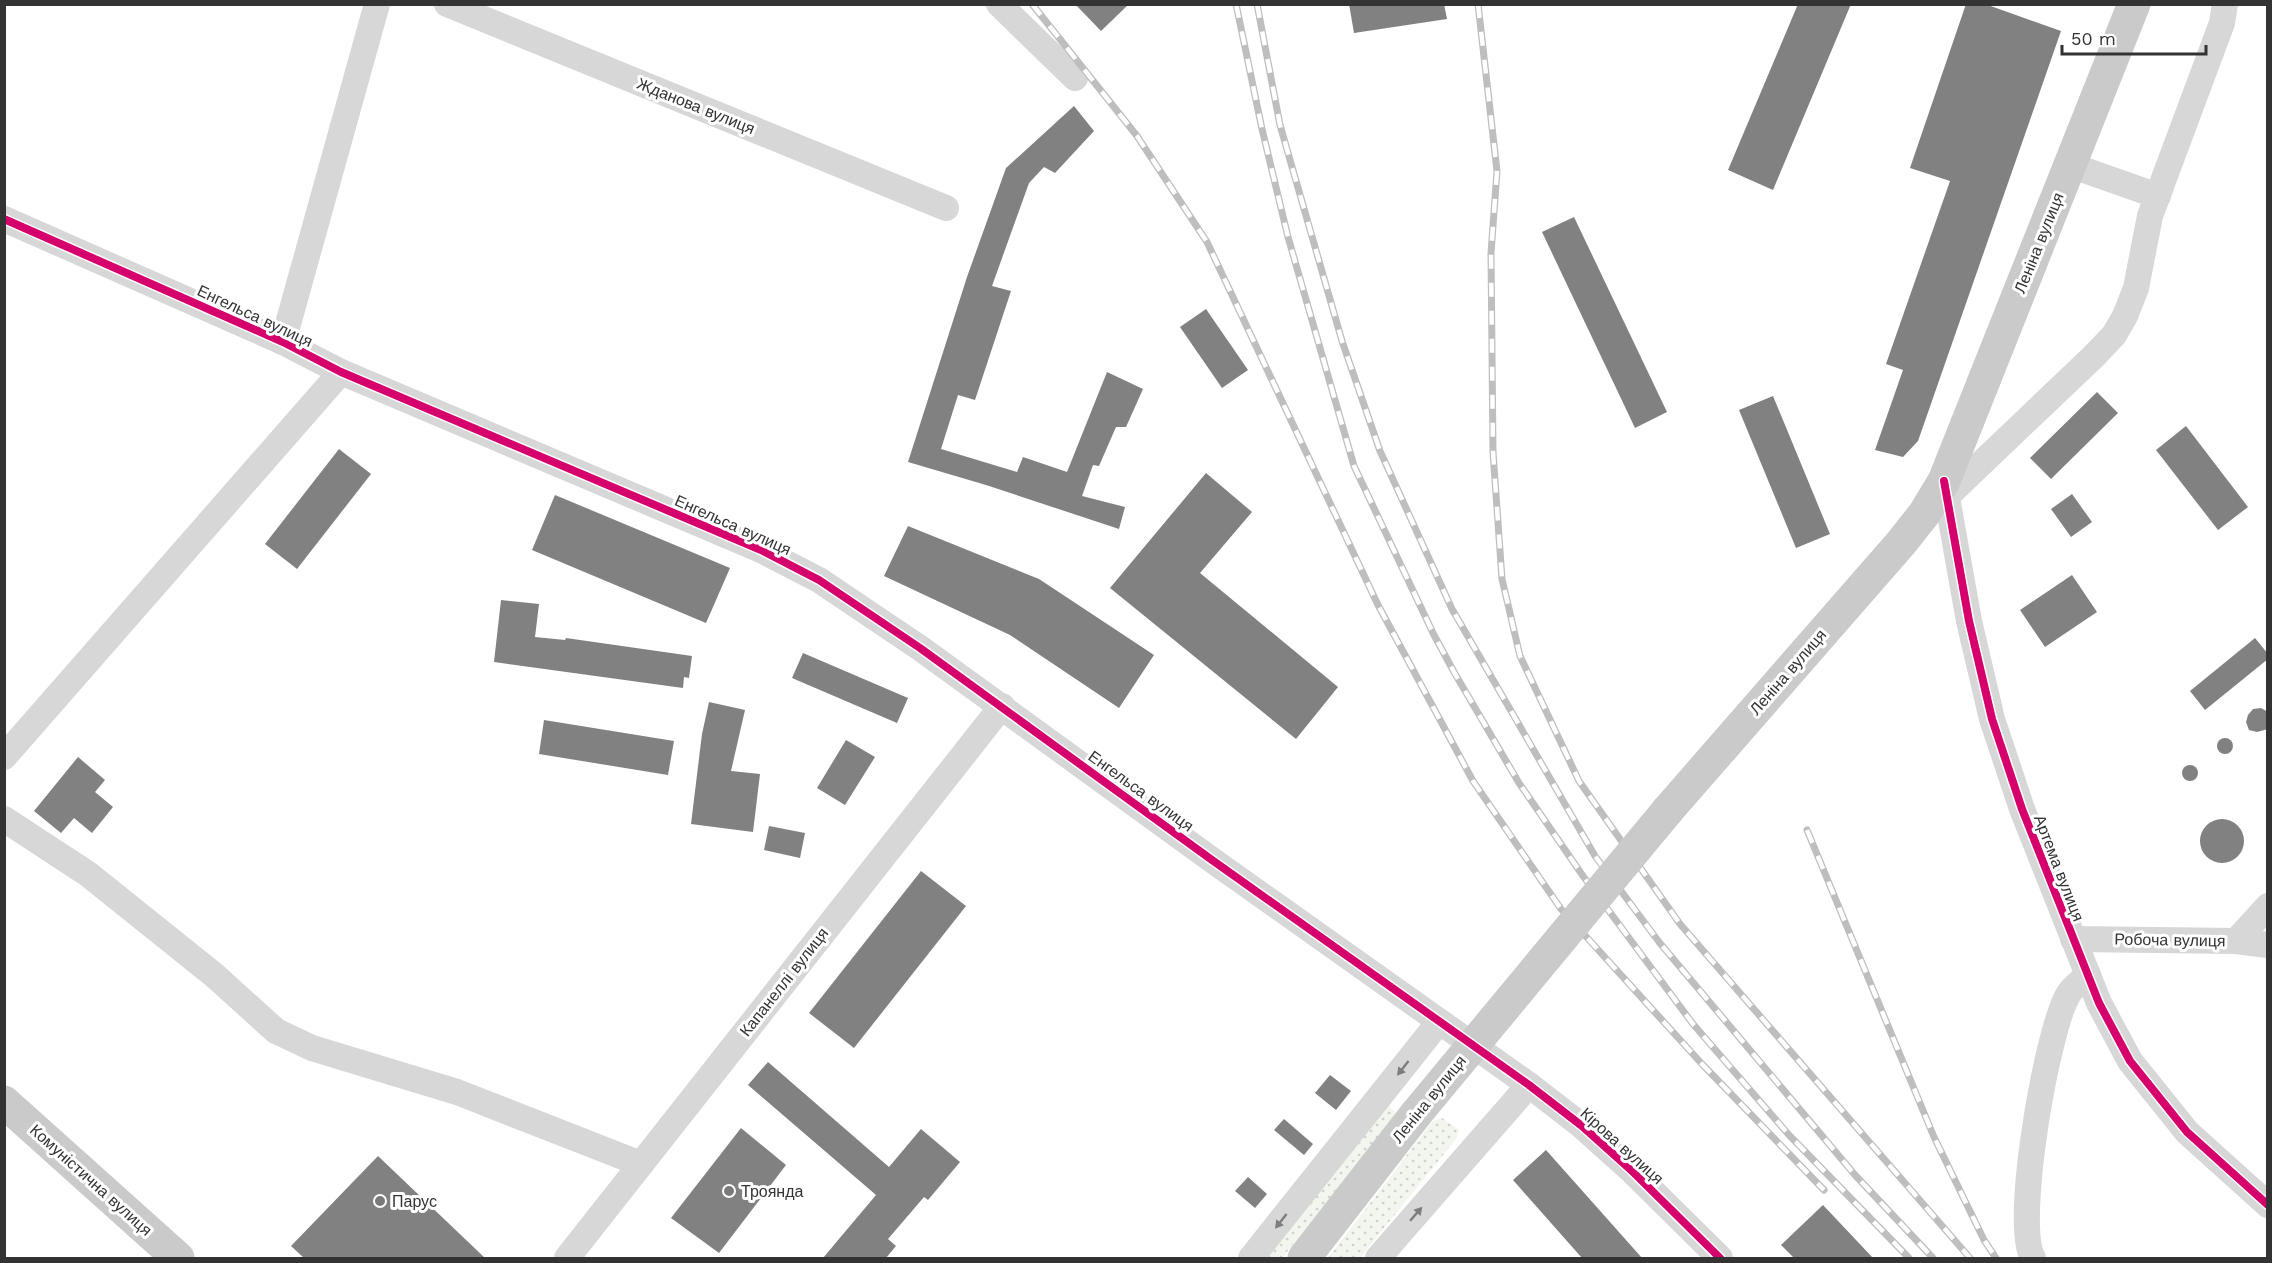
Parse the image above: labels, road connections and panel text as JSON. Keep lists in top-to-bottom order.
{
  "streets": {
    "main road": ["Леніна вулиця", "Комуністична вулиця"],
    "street": [
      "Жданова вулиця",
      "Енгельса вулиця",
      "Артема вулиця",
      "Робоча вулиця",
      "Капанеллі вулиця",
      "Кірова вулиця"
    ]
  },
  "crossings": [
    ["Леніна вулиця", "Артема вулиця"],
    ["Енгельса вулиця", "Капанеллі вулиця"],
    ["Енгельса вулиця", "Кірова вулиця"],
    ["Артема вулиця", "Робоча вулиця"]
  ],
  "places": ["Троянда", "Парус"],
  "scale_bar": "50 m"
}
